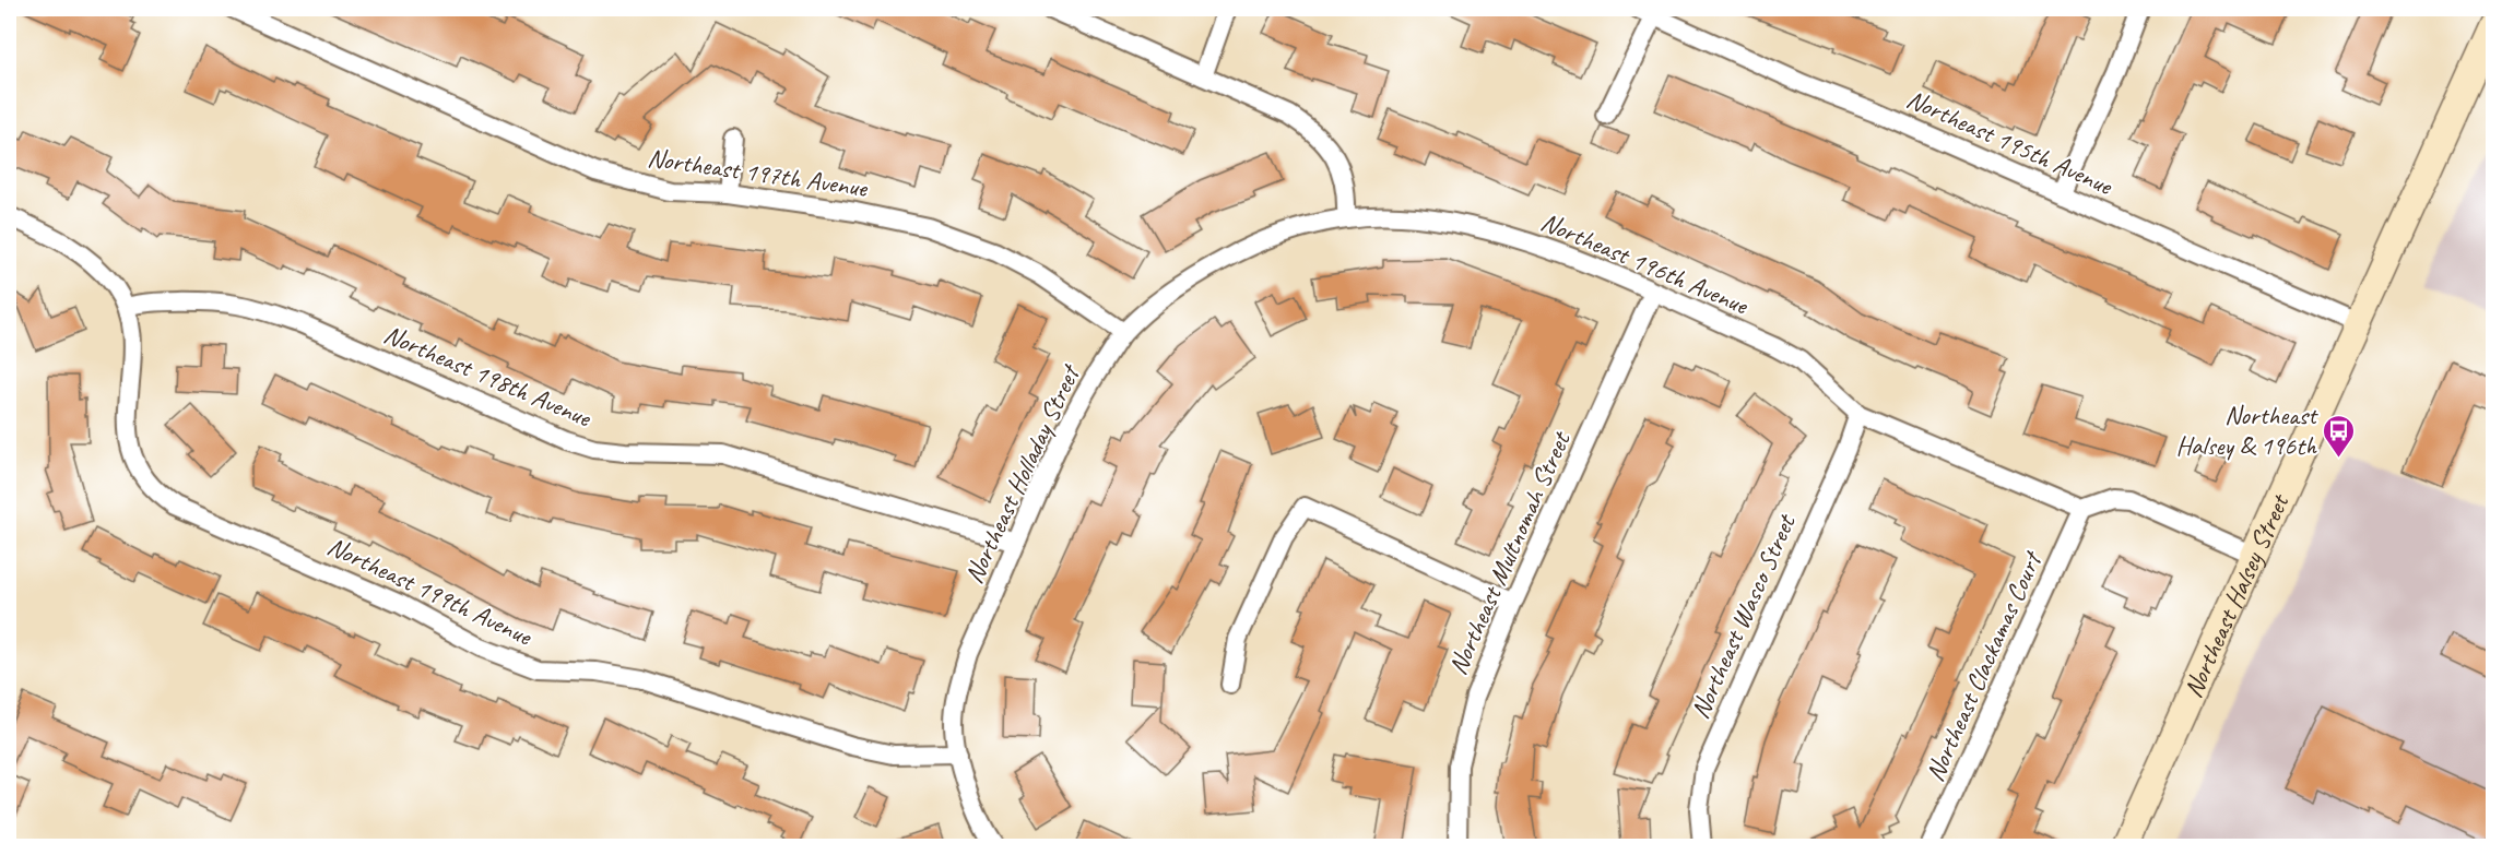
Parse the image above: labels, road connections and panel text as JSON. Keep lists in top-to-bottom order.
{
  "streets": {
    "street": [
      "Northeast 195th Avenue",
      "Northeast 197th Avenue",
      "Northeast 196th Avenue",
      "Northeast 198th Avenue",
      "Northeast Holladay Street",
      "Northeast Multnomah Street",
      "Northeast 199th Avenue",
      "Northeast Halsey Street",
      "Northeast Wasco Street",
      "Northeast Clackamas Court"
    ]
  },
  "crossings": [
    ["Northeast 195th Avenue", "Northeast Halsey Street"],
    ["Northeast 197th Avenue", "Northeast Holladay Street"],
    ["Northeast 196th Avenue", "Northeast Holladay Street"],
    ["Northeast 196th Avenue", "Northeast Multnomah Street"],
    ["Northeast 196th Avenue", "Northeast Wasco Street"],
    ["Northeast 196th Avenue", "Northeast Clackamas Court"],
    ["Northeast 198th Avenue", "Northeast Holladay Street"],
    ["Northeast 198th Avenue", "Northeast 199th Avenue"],
    ["Northeast Holladay Street", "Northeast 199th Avenue"]
  ],
  "places": {
    "bus stop": ["Northeast Halsey & 196th"]
  }
}
